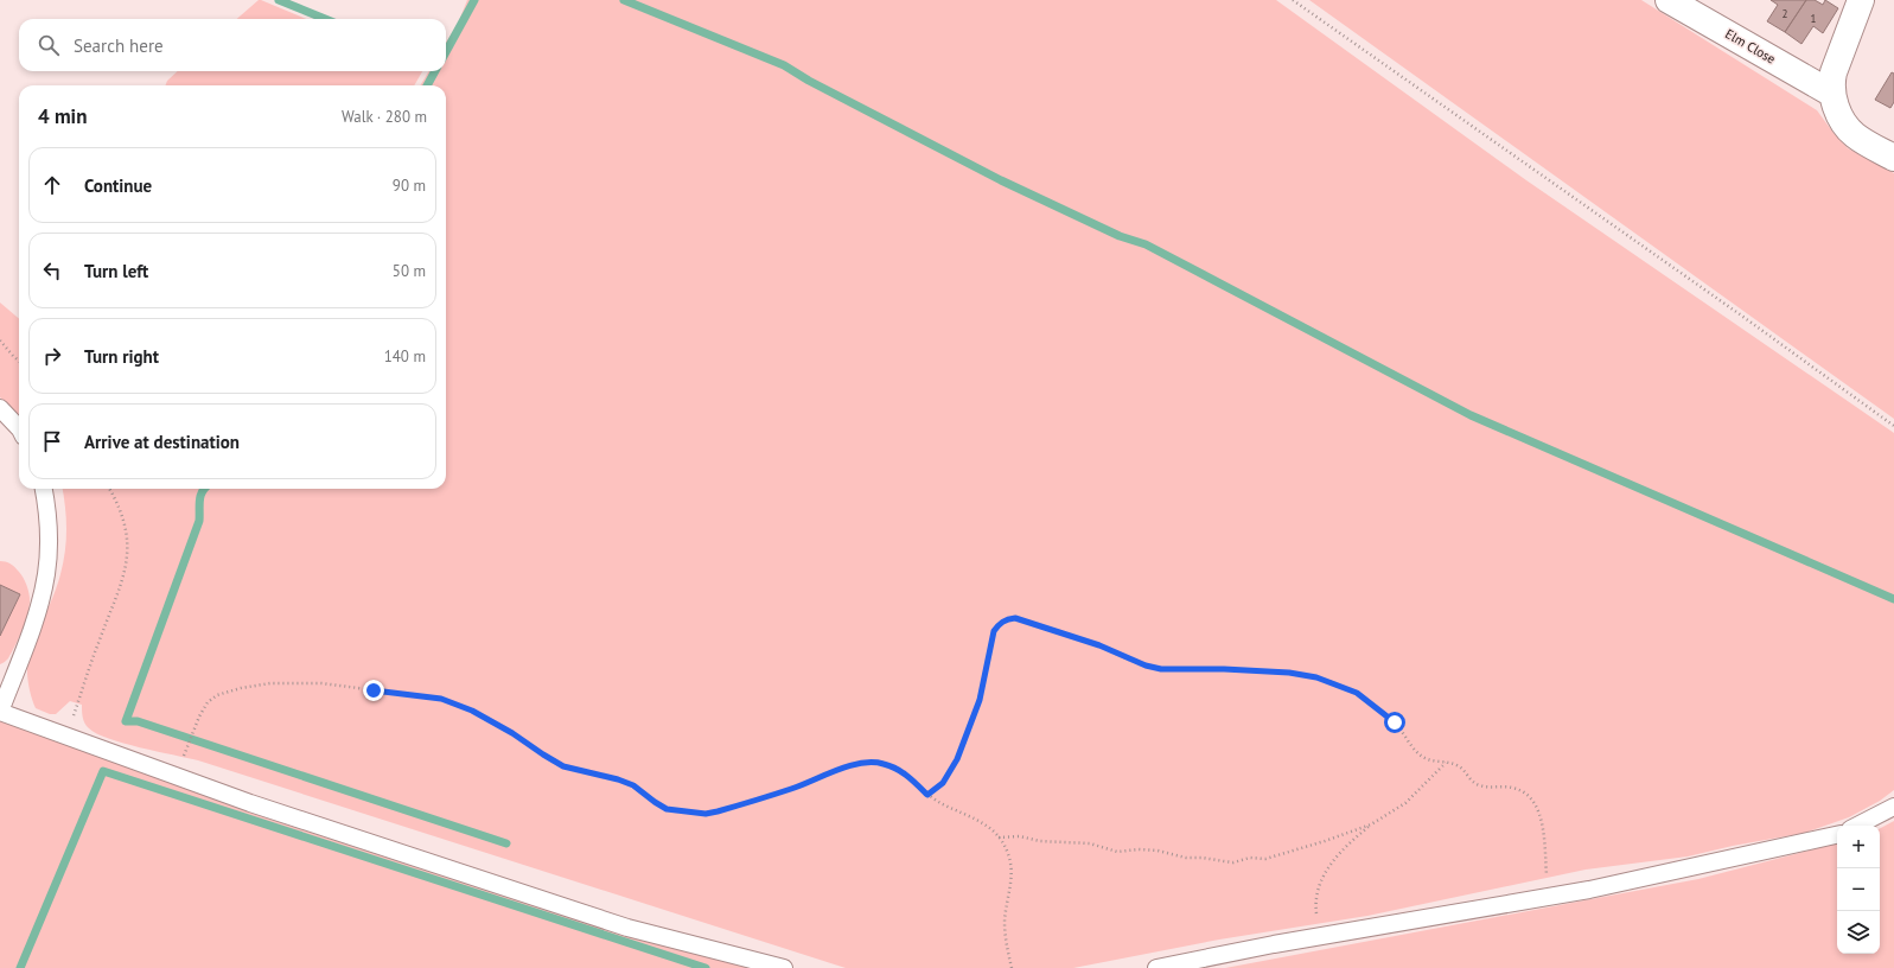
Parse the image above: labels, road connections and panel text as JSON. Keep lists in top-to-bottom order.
{
  "streets": {
    "street": ["Elm Close"]
  },
  "house_numbers": ["2", "1"],
  "page": {
    "search": "Search here",
    "heading": ["4 min", "Walk · 280 m"],
    "list": [
      ["Continue", "90 m"],
      ["Turn left", "50 m"],
      ["Turn right", "140 m"],
      "Arrive at destination"
    ],
    "map_buttons": ["+", "−"]
  }
}
